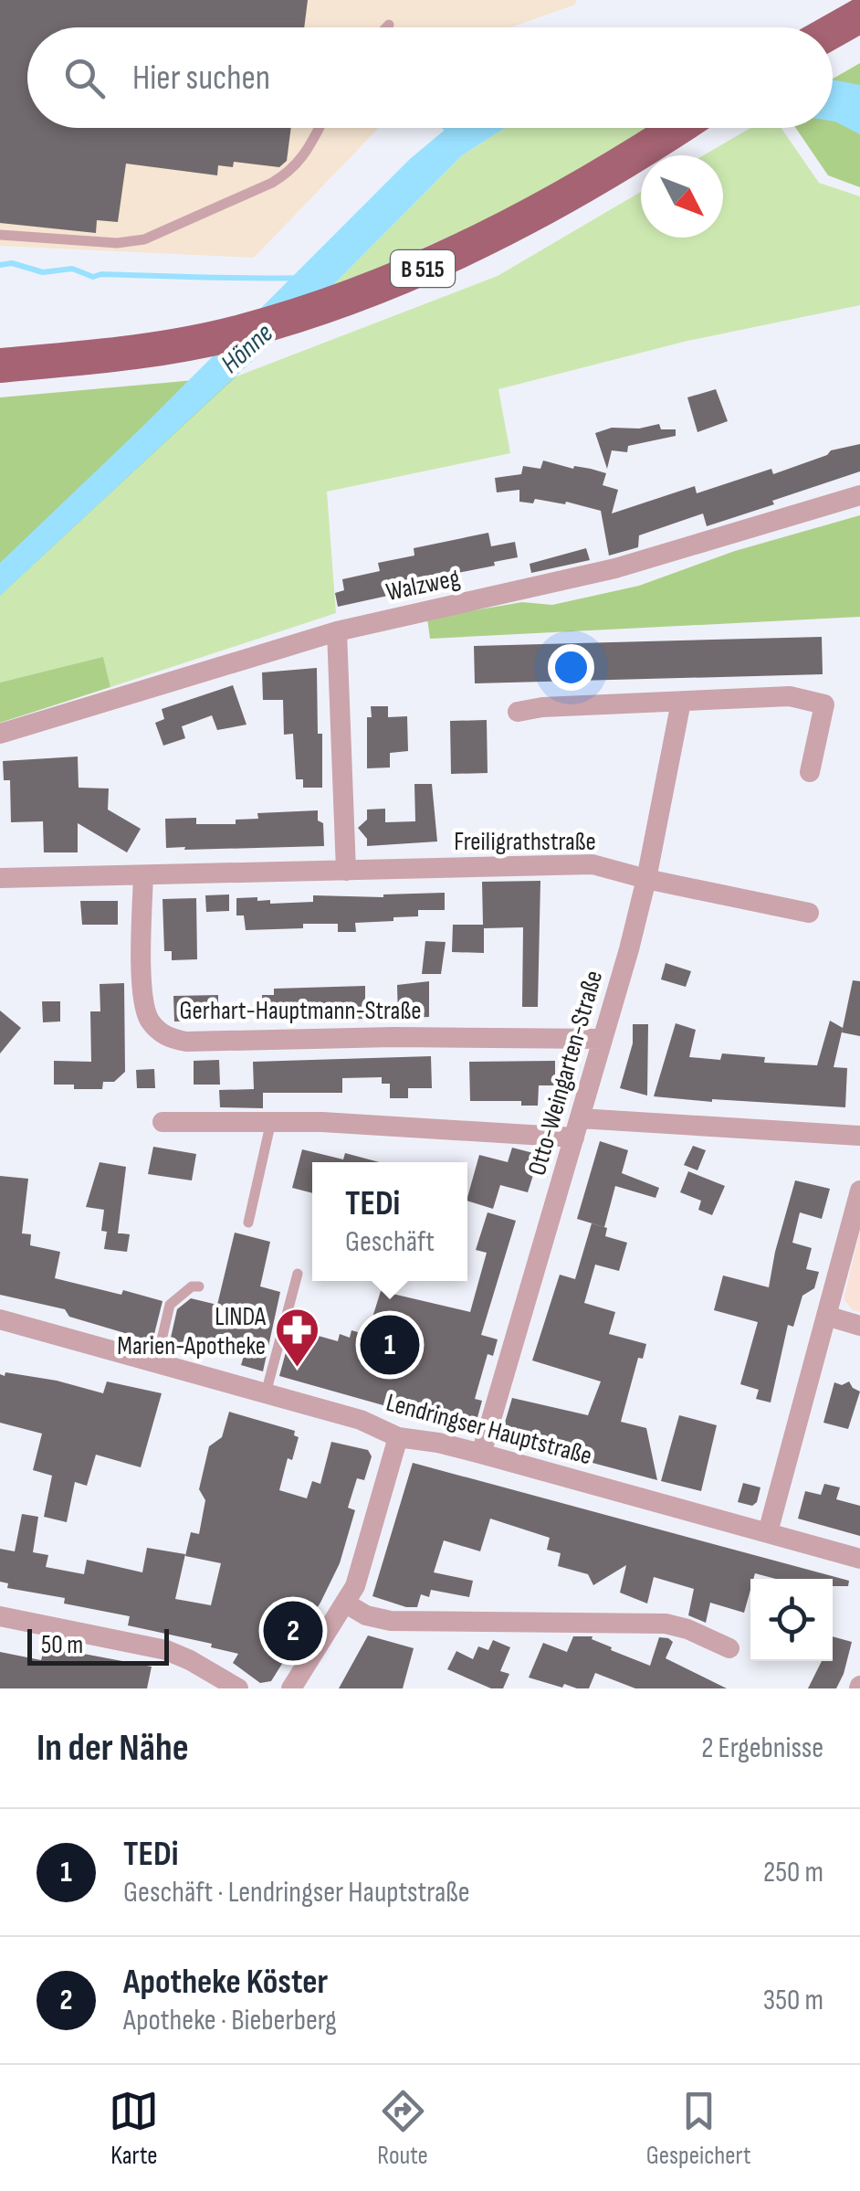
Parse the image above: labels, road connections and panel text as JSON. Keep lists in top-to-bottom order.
{
  "streets": {
    "main road": ["B 515"],
    "street": [
      "Walzweg",
      "Freiligrathstraße",
      "Gerhart-Hauptmann-Straße",
      "Otto-Weingarten-Straße",
      "Lendringser Hauptstraße"
    ]
  },
  "crossings": [
    ["Freiligrathstraße", "Gerhart-Hauptmann-Straße"],
    ["Freiligrathstraße", "Otto-Weingarten-Straße"],
    ["Gerhart-Hauptmann-Straße", "Otto-Weingarten-Straße"],
    ["Otto-Weingarten-Straße", "Lendringser Hauptstraße"]
  ],
  "water": ["Hönne"],
  "places": {
    "pharmacy": ["LINDA Marien-Apotheke"]
  },
  "scale_bar": "50 m",
  "north": "bottom right",
  "page": {
    "search": "Hier suchen",
    "popup": ["TEDi", "Geschäft"],
    "pins": ["1", "2"],
    "scale": "50 m",
    "heading": ["In der Nähe", "2 Ergebnisse"],
    "list": [
      {
        "mark": "1",
        "name": "TEDi",
        "note": "Geschäft · Lendringser Hauptstraße",
        "value": "250 m"
      },
      {
        "mark": "2",
        "name": "Apotheke Köster",
        "note": "Apotheke · Bieberberg",
        "value": "350 m"
      }
    ],
    "nav": ["Karte", "Route", "Gespeichert"]
  }
}
